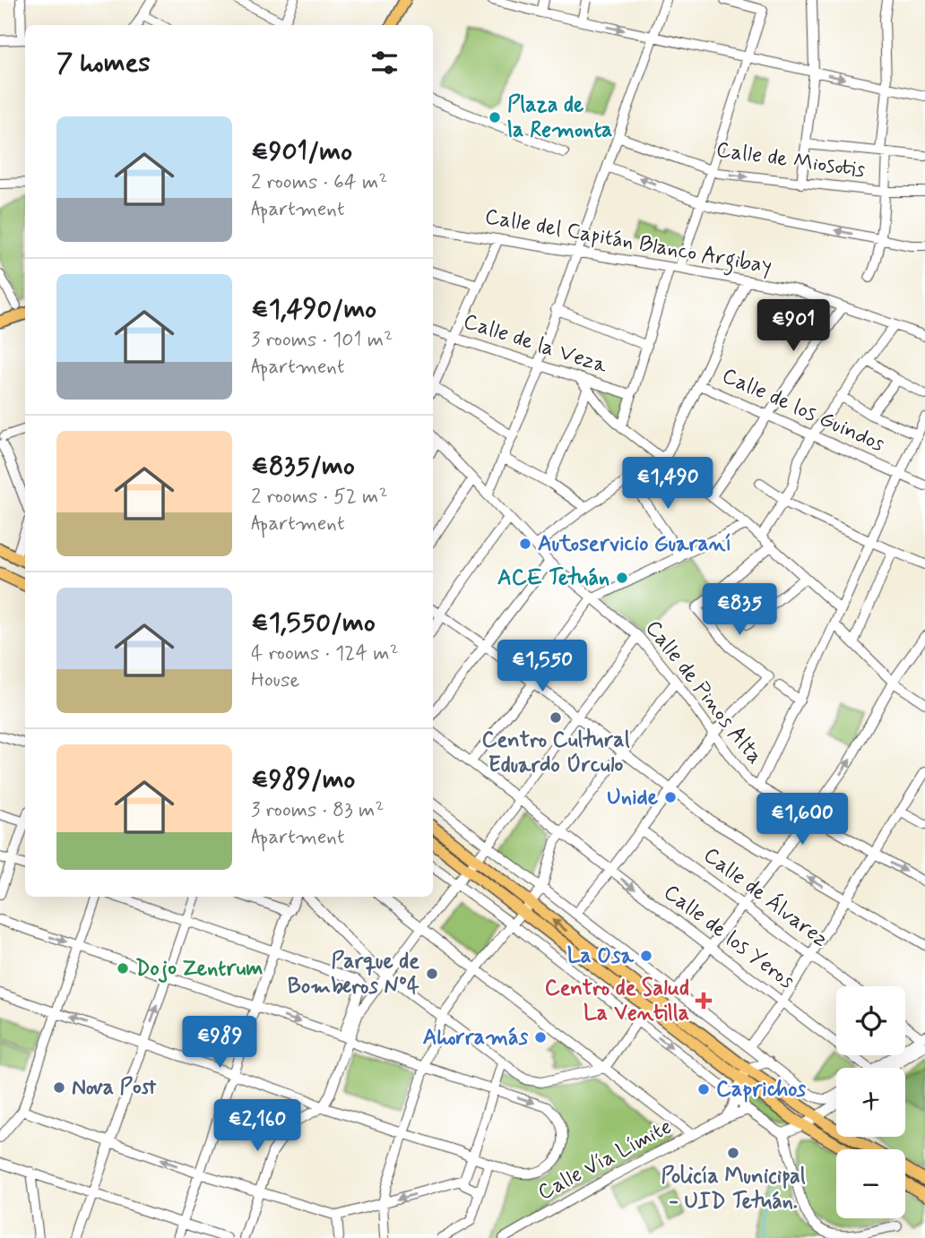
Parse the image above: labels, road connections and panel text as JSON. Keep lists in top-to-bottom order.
{
  "streets": {
    "street": [
      "Calle de Miosotis",
      "Calle del Capitán Blanco Argibay",
      "Calle de la Veza",
      "Calle de los Guindos",
      "Calle de Pinos Alta",
      "Calle de Álvarez",
      "Calle de los Yeros",
      "Calle Vía Límite"
    ]
  },
  "places": {
    "other": [
      "Plaza de la Remonta",
      "Autoservicio Guaraní",
      "ACE Tetuán",
      "Centro Cultural Eduardo Úrculo",
      "Unide",
      "La Osa",
      "Dojo Zentrum",
      "Parque de Bomberos Nº4",
      "Ahorramás",
      "Nova Post",
      "Caprichos",
      "Policía Municipal - UID Tetuán."
    ],
    "health": ["Centro de Salud La Ventilla"]
  },
  "page": {
    "heading": "7 homes",
    "list": [
      {
        "name": "€901/mo",
        "note": "2 rooms · 64 m² · Apartment"
      },
      {
        "name": "€1,490/mo",
        "note": "3 rooms · 101 m² · Apartment"
      },
      {
        "name": "€835/mo",
        "note": "2 rooms · 52 m² · Apartment"
      },
      {
        "name": "€1,550/mo",
        "note": "4 rooms · 124 m² · House"
      },
      {
        "name": "€989/mo",
        "note": "3 rooms · 83 m² · Apartment"
      }
    ],
    "price": [
      "€901",
      "€1,490",
      "€835",
      "€1,550",
      "€1,600",
      "€989",
      "€2,160"
    ],
    "map_buttons": ["+", "−"]
  }
}
